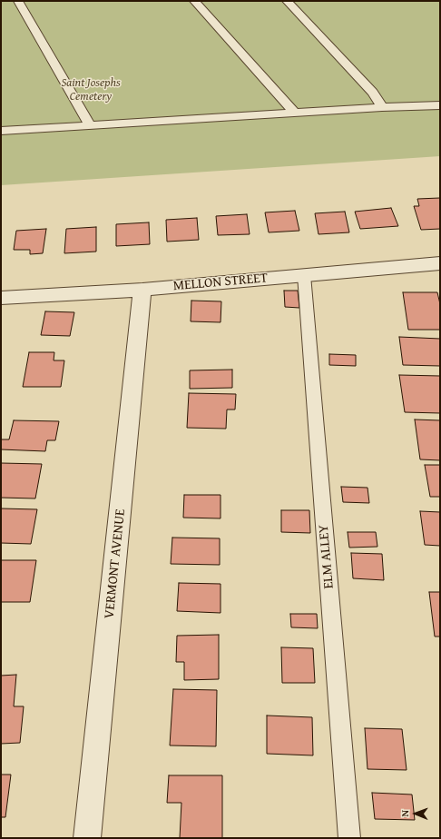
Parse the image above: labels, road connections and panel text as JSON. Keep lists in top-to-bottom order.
{
  "streets": {
    "street": ["MELLON STREET", "VERMONT AVENUE"],
    "lane": ["ELM ALLEY"]
  },
  "crossings": [
    ["MELLON STREET", "ELM ALLEY"],
    ["MELLON STREET", "VERMONT AVENUE"]
  ],
  "parks": ["Saint Josephs Cemetery"],
  "north": "left"
}
